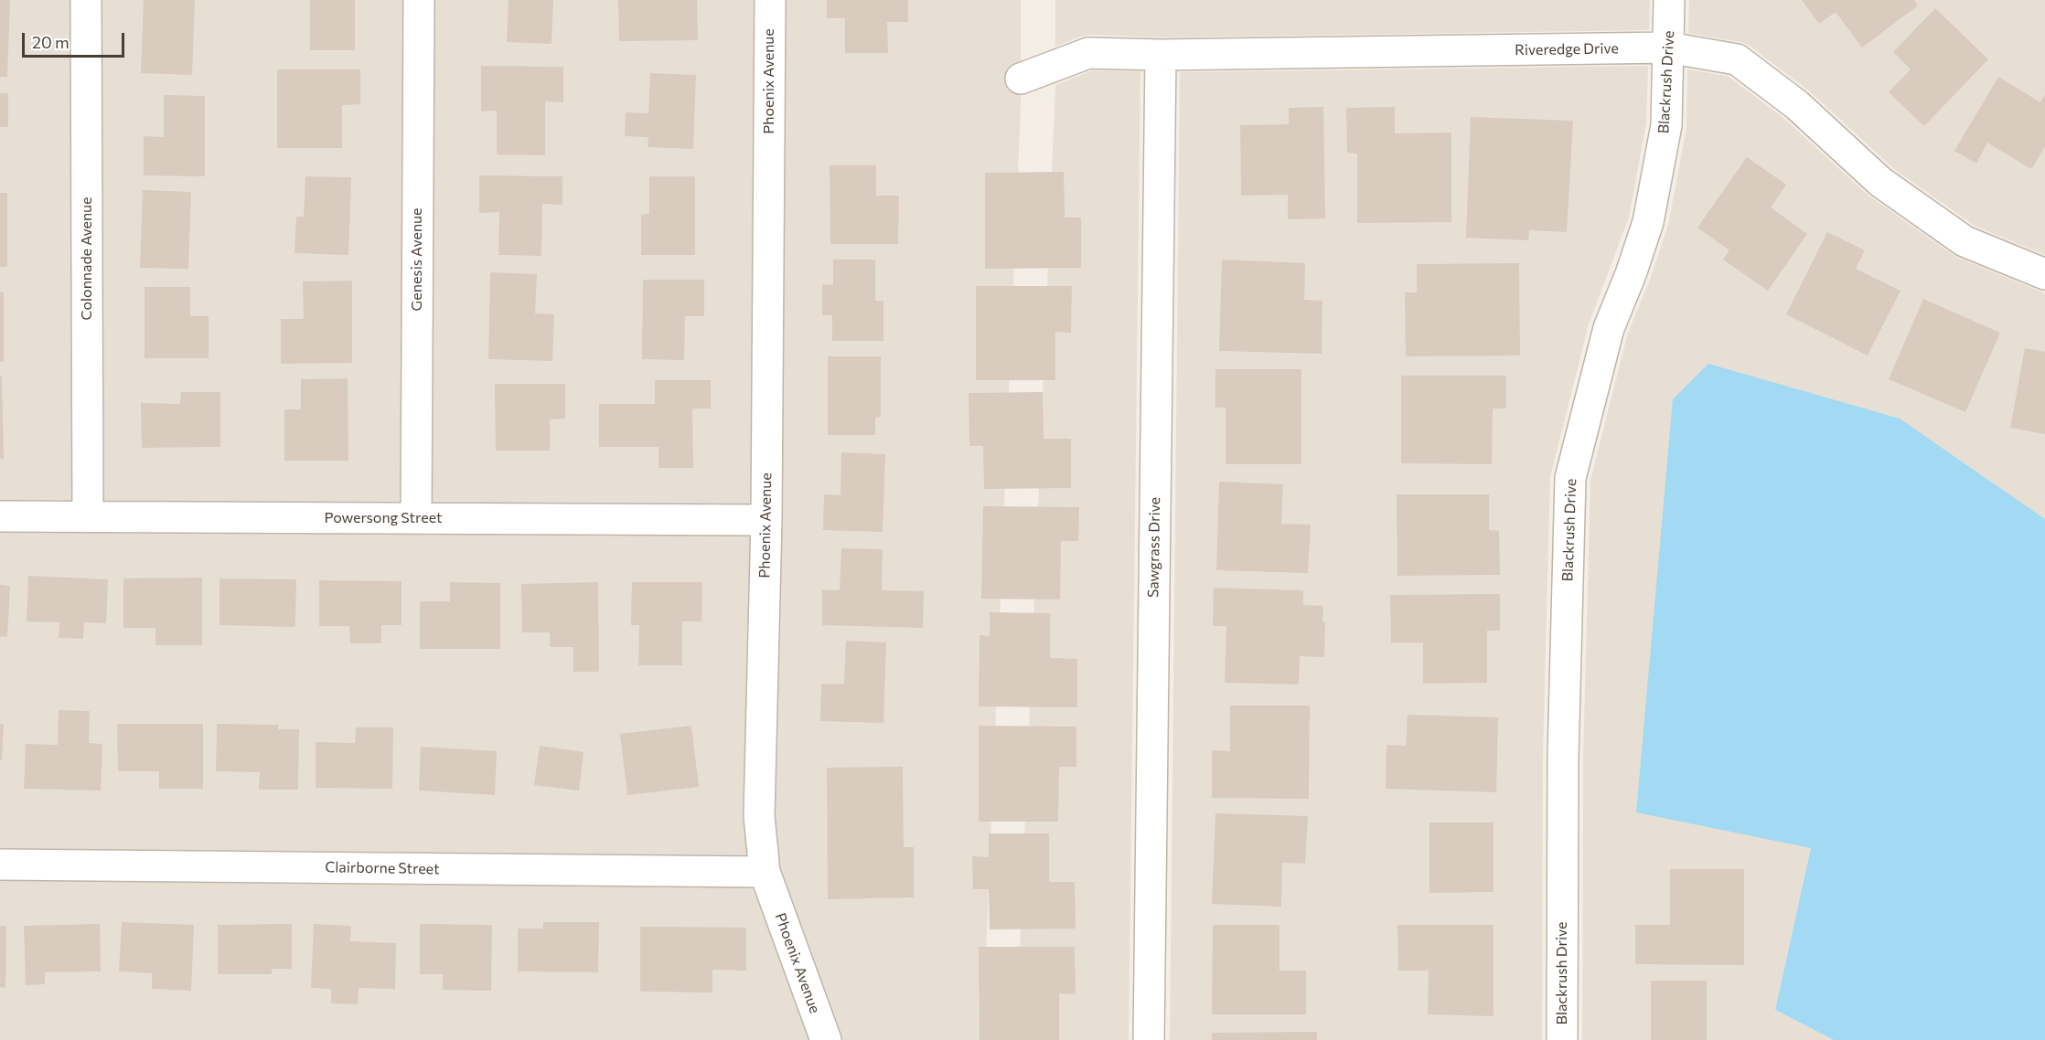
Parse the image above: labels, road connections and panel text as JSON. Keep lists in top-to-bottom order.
{
  "streets": {
    "street": [
      "Riveredge Drive",
      "Phoenix Avenue",
      "Blackrush Drive",
      "Colonnade Avenue",
      "Genesis Avenue",
      "Powersong Street",
      "Sawgrass Drive",
      "Clairborne Street"
    ]
  },
  "crossings": [
    ["Riveredge Drive", "Blackrush Drive"],
    ["Riveredge Drive", "Sawgrass Drive"],
    ["Phoenix Avenue", "Powersong Street"],
    ["Phoenix Avenue", "Clairborne Street"],
    ["Colonnade Avenue", "Powersong Street"],
    ["Genesis Avenue", "Powersong Street"]
  ],
  "scale_bar": "20 m"
}
